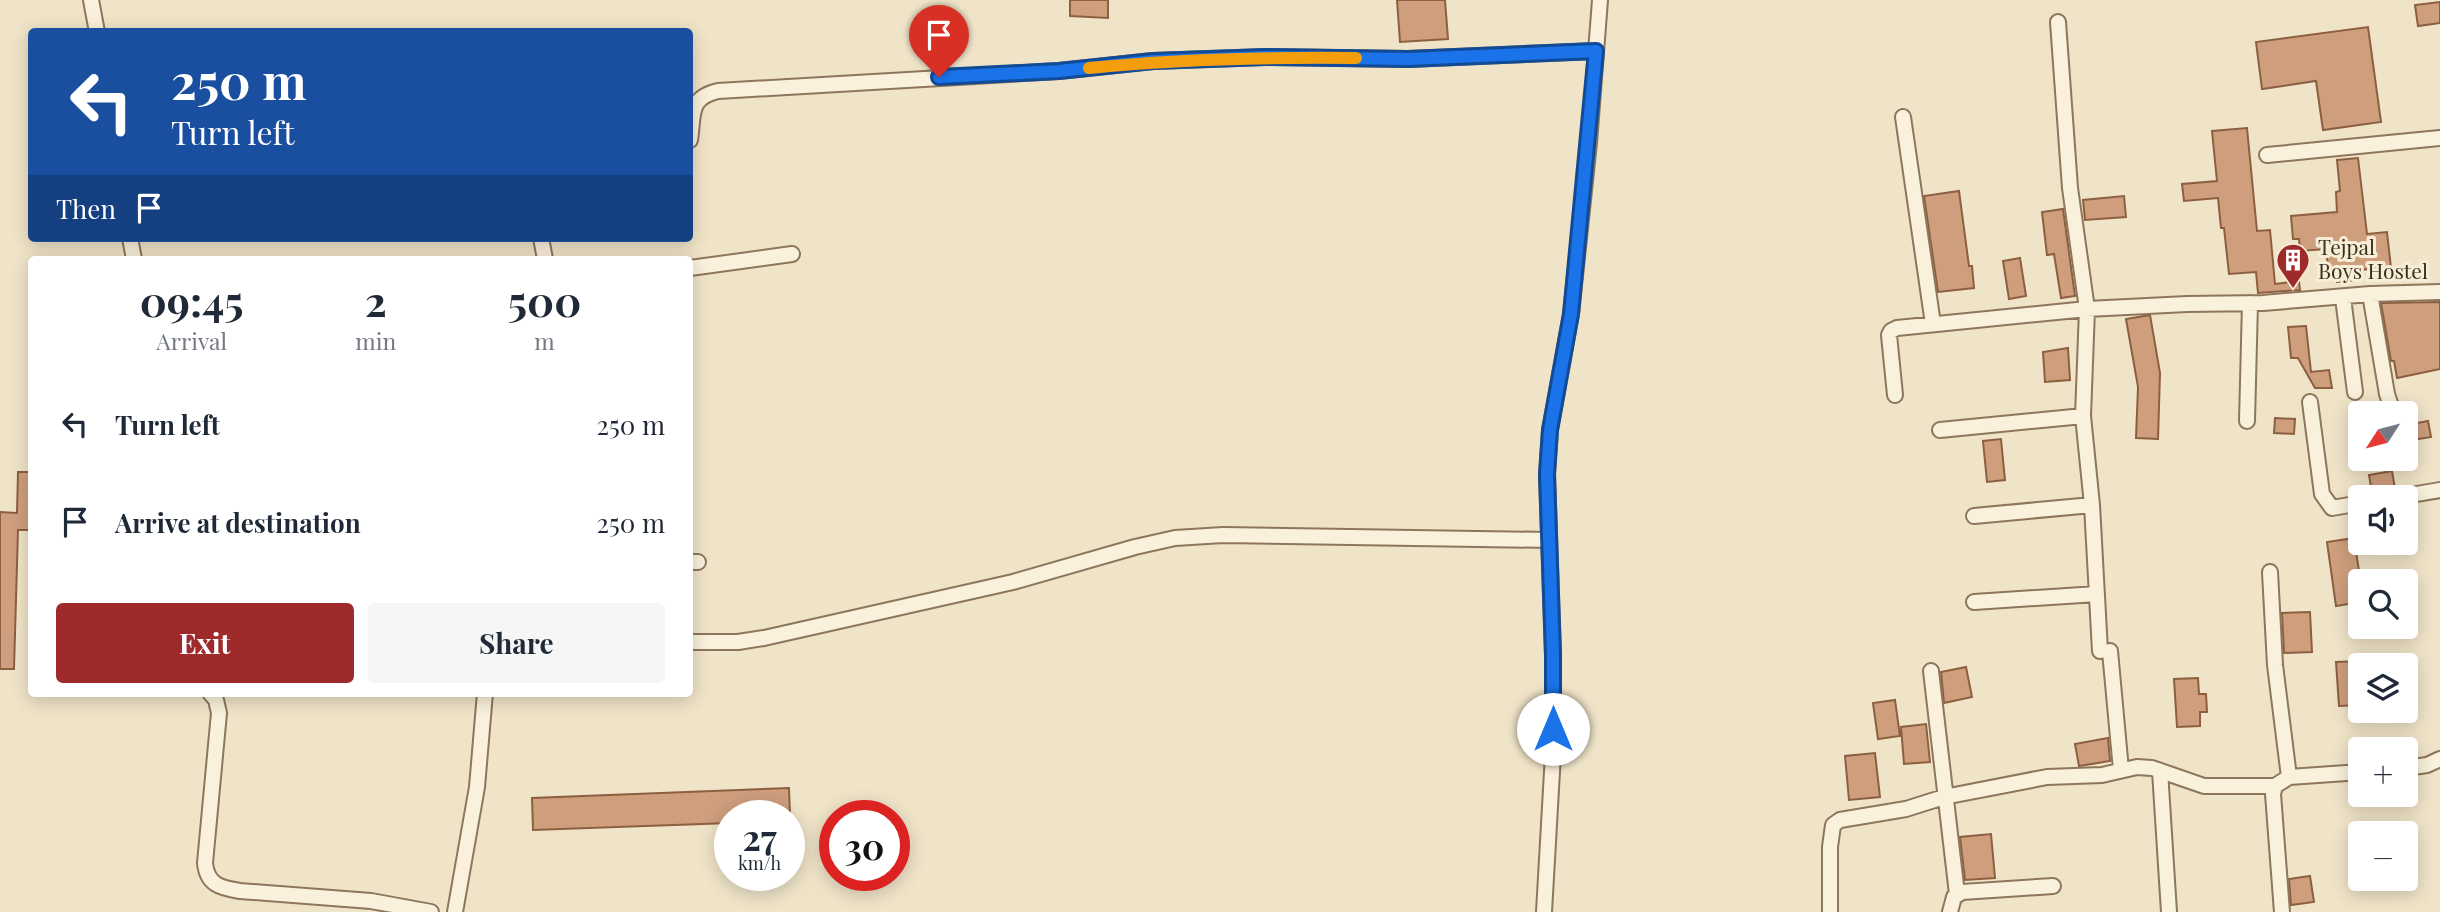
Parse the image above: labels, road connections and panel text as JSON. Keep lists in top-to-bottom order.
{
  "places": {
    "building": ["Tejpal Boys Hostel"]
  },
  "north": "bottom left",
  "page": {
    "turn": ["250 m", "Turn left"],
    "then": "Then",
    "eta": [
      "09:45",
      "Arrival",
      "2",
      "min",
      "500",
      "m"
    ],
    "list": [
      {
        "name": "Turn left",
        "value": "250 m"
      },
      {
        "name": "Arrive at destination",
        "value": "250 m"
      }
    ],
    "map_buttons": ["+", "−"],
    "buttons": ["Exit", "Share"],
    "speed": "27 km/h",
    "limit": "30"
  }
}
